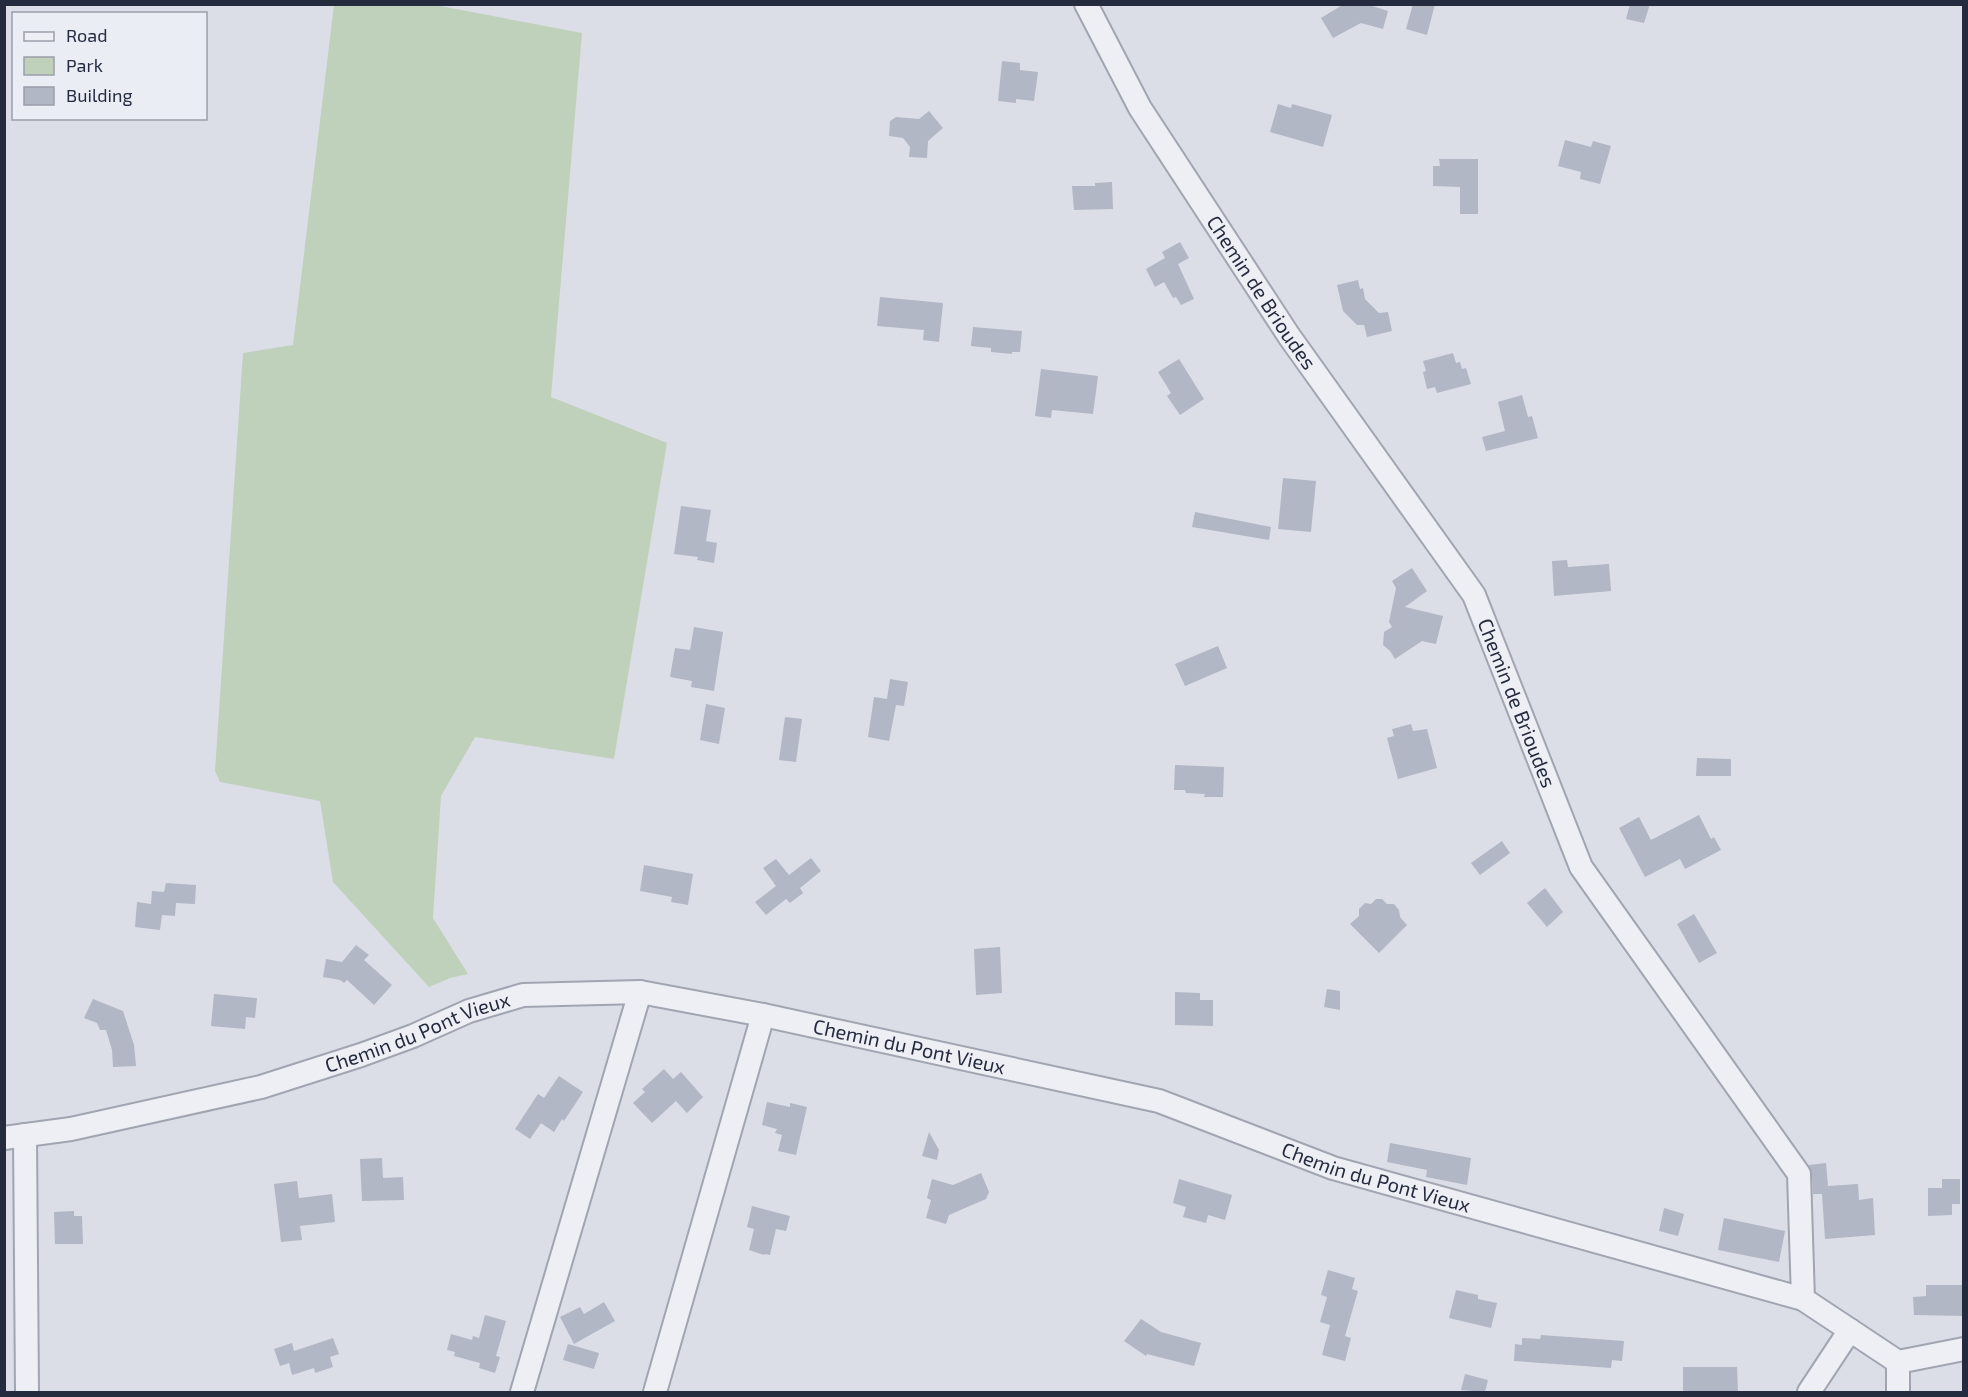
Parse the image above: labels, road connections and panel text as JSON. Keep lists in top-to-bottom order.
{
  "streets": {
    "street": ["Chemin de Brioudes", "Chemin du Pont Vieux"]
  },
  "crossings": [
    ["Chemin de Brioudes", "Chemin du Pont Vieux"]
  ],
  "legend": ["Road", "Park", "Building"]
}
